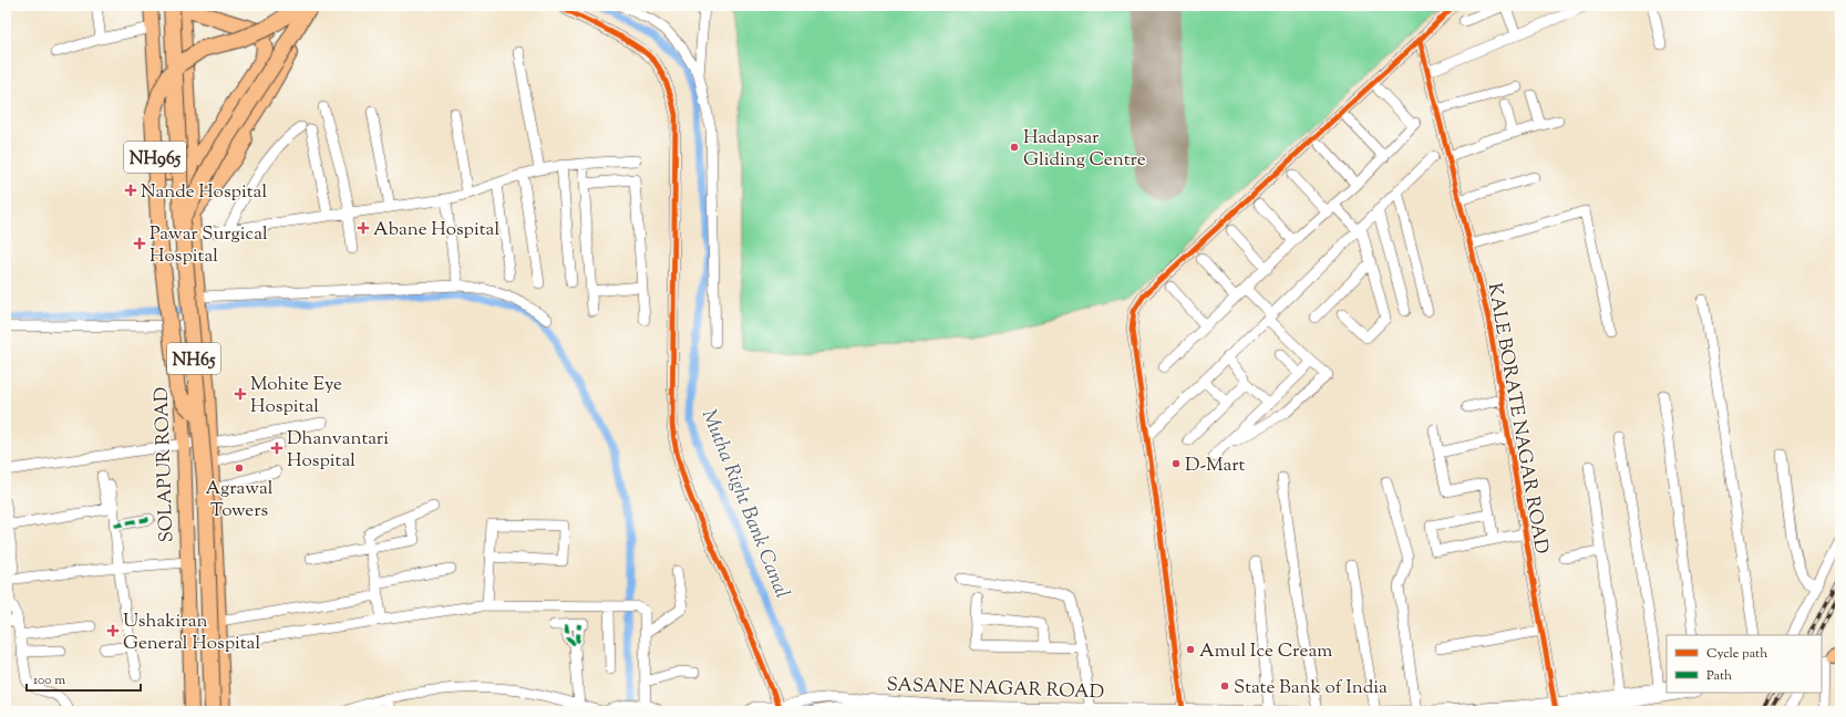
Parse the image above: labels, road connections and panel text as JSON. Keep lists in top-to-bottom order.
{
  "streets": {
    "highway": ["NH965", "NH65"],
    "main road": ["SOLAPUR ROAD"],
    "street": ["KALE BORATE NAGAR ROAD", "SASANE NAGAR ROAD"]
  },
  "crossings": [
    ["NH965", "NH65"]
  ],
  "water": ["Mutha Right Bank Canal"],
  "places": {
    "other": [
      "Hadapsar Gliding Centre",
      "D-Mart",
      "Agrawal Towers",
      "Amul Ice Cream",
      "State Bank of India"
    ],
    "health": [
      "Nande Hospital",
      "Abane Hospital",
      "Pawar Surgical Hospital",
      "Mohite Eye Hospital",
      "Dhanvantari Hospital",
      "Ushakiran General Hospital"
    ]
  },
  "legend": ["Cycle path", "Path"],
  "scale_bar": "100 m"
}
